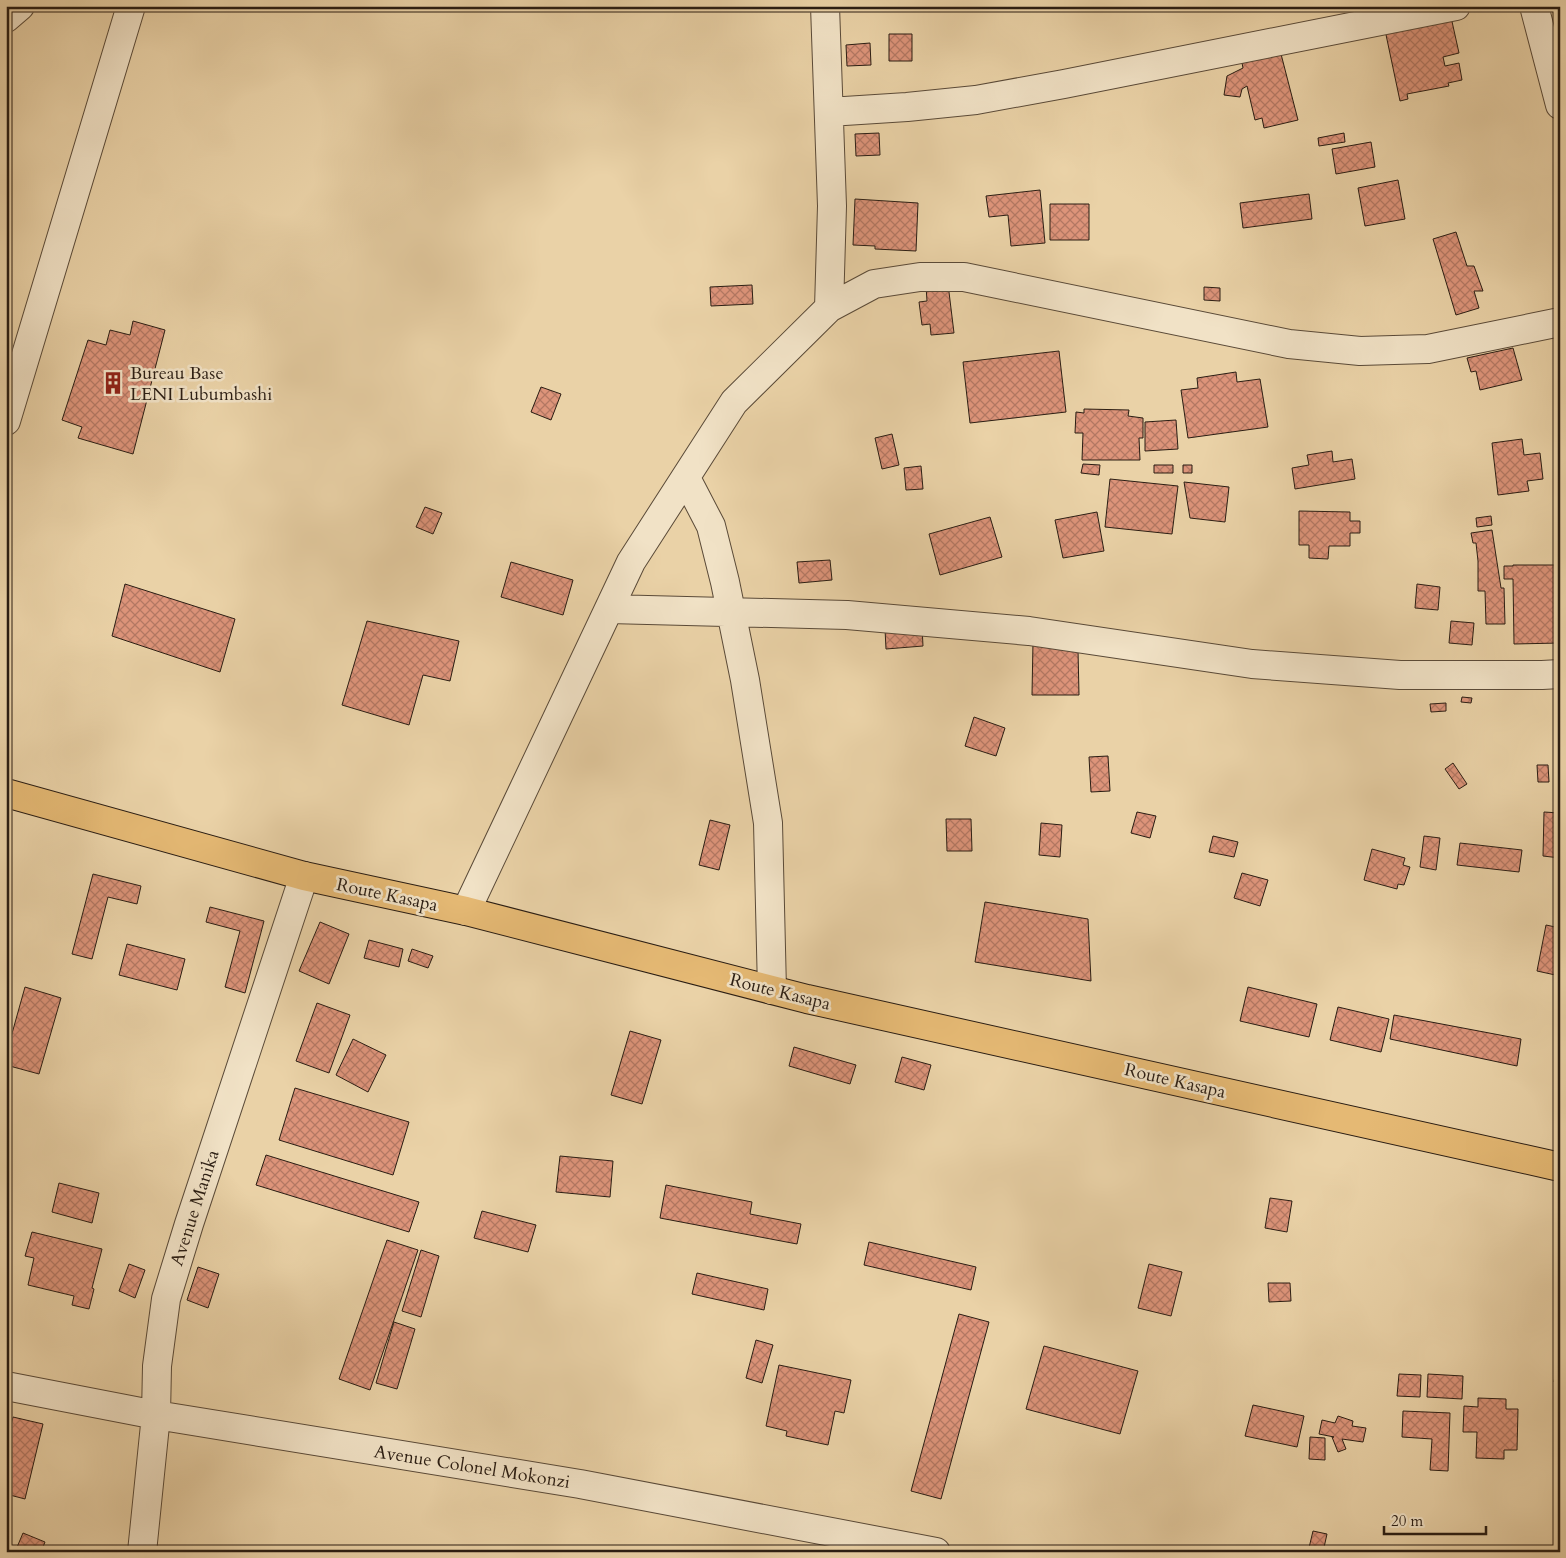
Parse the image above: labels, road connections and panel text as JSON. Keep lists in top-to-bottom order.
{
  "streets": {
    "main road": ["Route Kasapa"],
    "street": ["Avenue Manika", "Avenue Colonel Mokonzi"]
  },
  "crossings": [
    ["Route Kasapa", "Avenue Manika"],
    ["Avenue Manika", "Avenue Colonel Mokonzi"]
  ],
  "places": {
    "building": ["Bureau Base LENI Lubumbashi"]
  },
  "scale_bar": "20 m"
}
